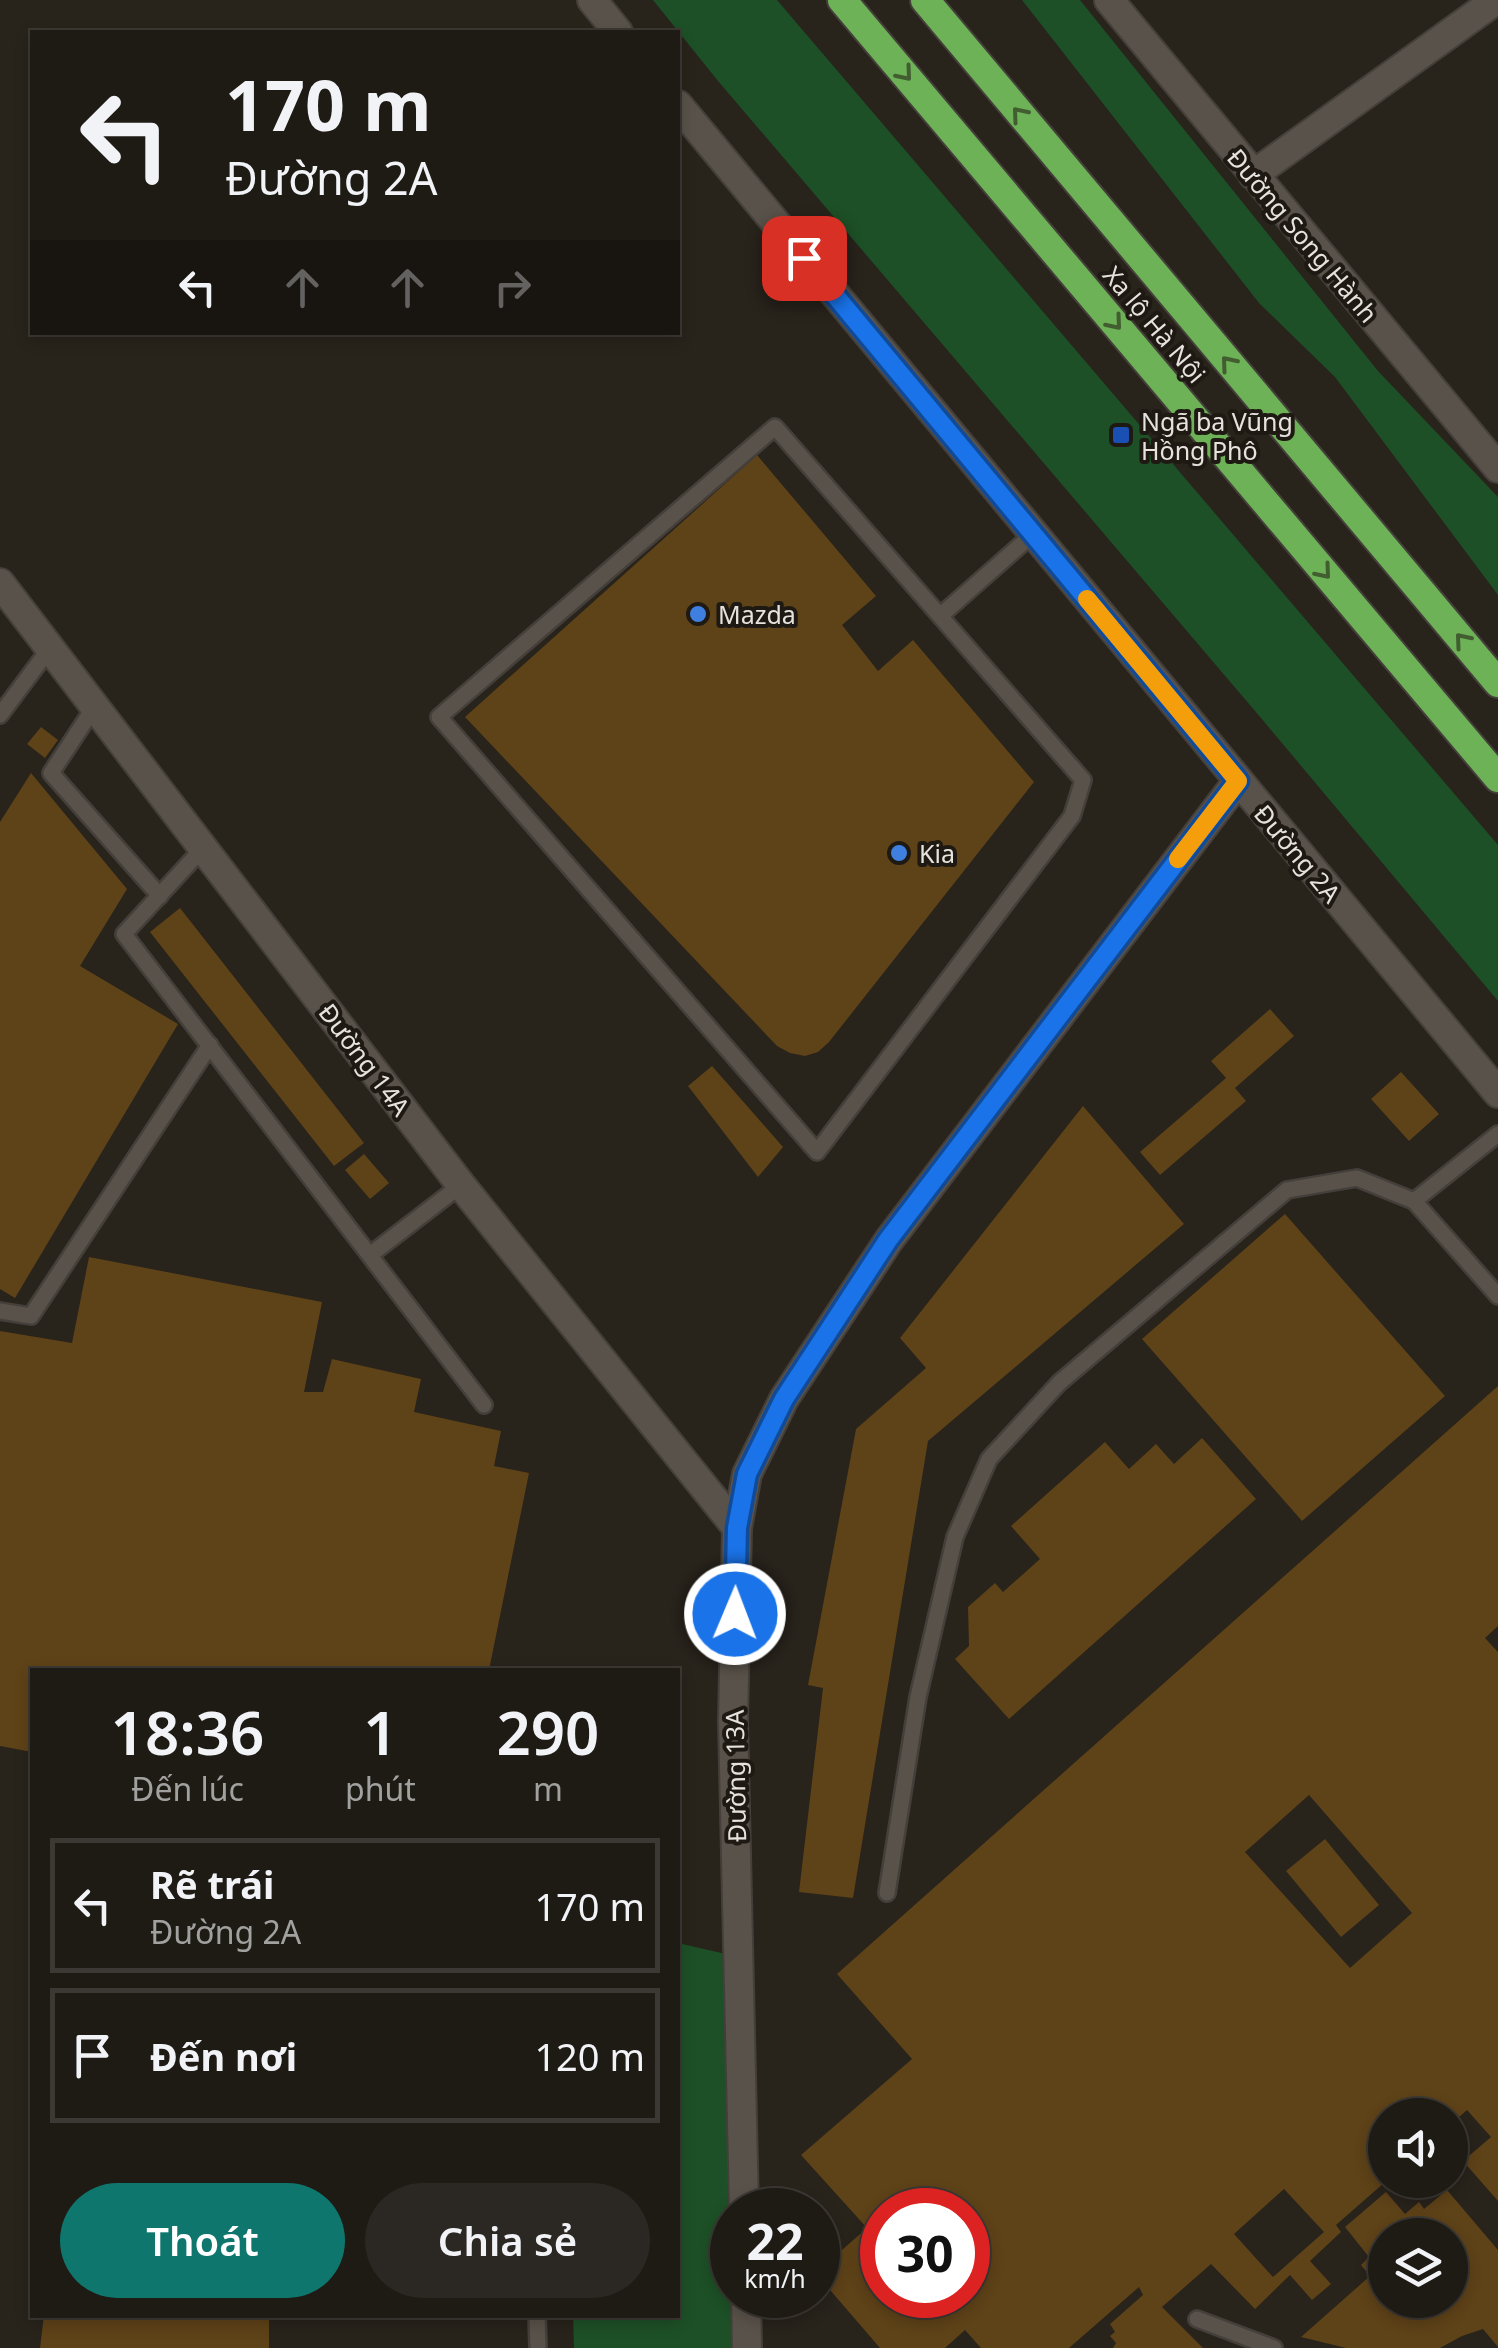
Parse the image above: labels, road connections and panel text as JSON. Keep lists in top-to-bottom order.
{
  "streets": {
    "highway": ["Xa lộ Hà Nội"],
    "street": [
      "Đường Song Hành",
      "Đường 2A",
      "Đường 14A",
      "Đường 13A"
    ]
  },
  "crossings": [
    ["Đường 2A", "Đường 13A"],
    ["Đường 14A", "Đường 13A"]
  ],
  "places": {
    "transit": ["Ngã ba Vũng Hồng Phô"],
    "other": ["Mazda", "Kia"]
  },
  "page": {
    "turn": ["170 m", "Đường 2A"],
    "eta": [
      "18:36",
      "Đến lúc",
      "1",
      "phút",
      "290",
      "m"
    ],
    "list": [
      {
        "name": "Rẽ trái",
        "note": "Đường 2A",
        "value": "170 m"
      },
      {
        "name": "Đến nơi",
        "value": "120 m"
      }
    ],
    "buttons": ["Thoát", "Chia sẻ"],
    "speed": "22 km/h",
    "limit": "30"
  }
}
